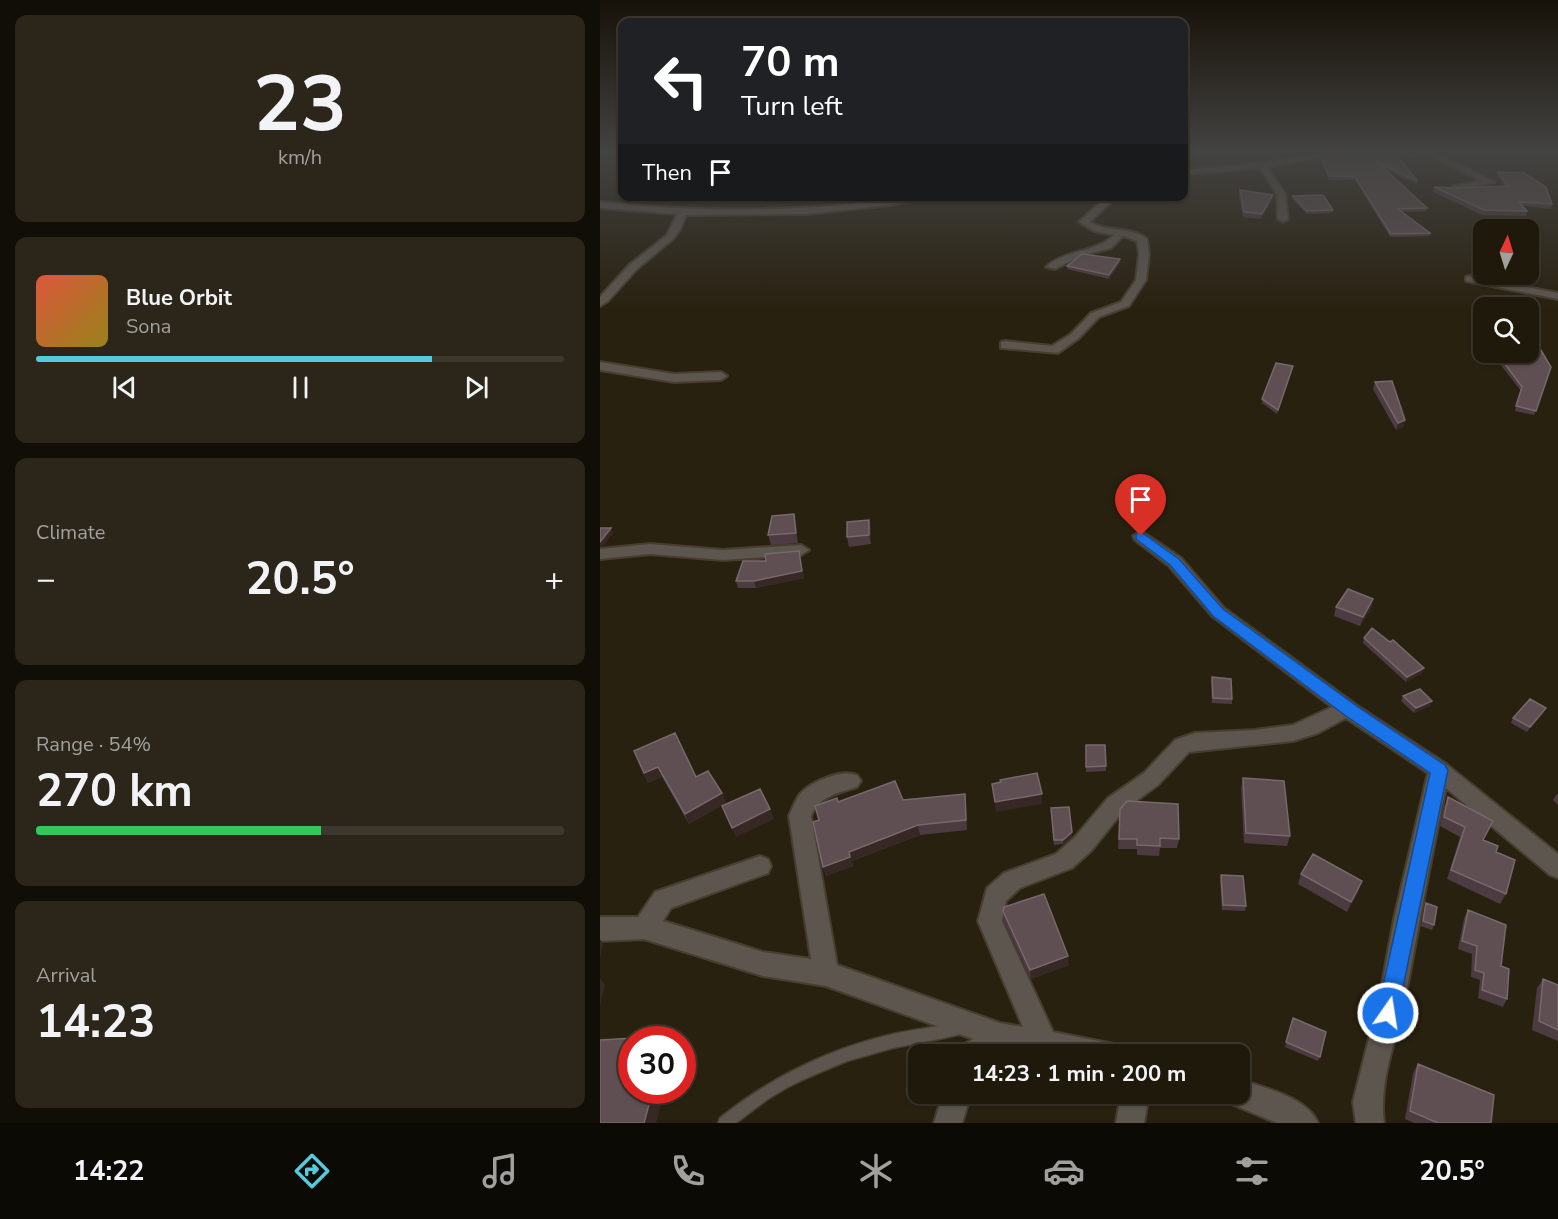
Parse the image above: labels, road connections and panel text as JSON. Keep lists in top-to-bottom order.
{
  "north": "top",
  "page": {
    "tile": [
      ["23", "km/h"],
      "Climate",
      ["Range · 54%", "270 km"],
      ["Arrival", "14:23"]
    ],
    "turn": ["70 m", "Turn left"],
    "then": "Then",
    "song": ["Blue Orbit", "Sona"],
    "heat": ["−", "20.5°", "+"],
    "limit": "30",
    "trip": "14:23 · 1 min · 200 m",
    "tabs": ["14:22", "20.5°"]
  }
}
